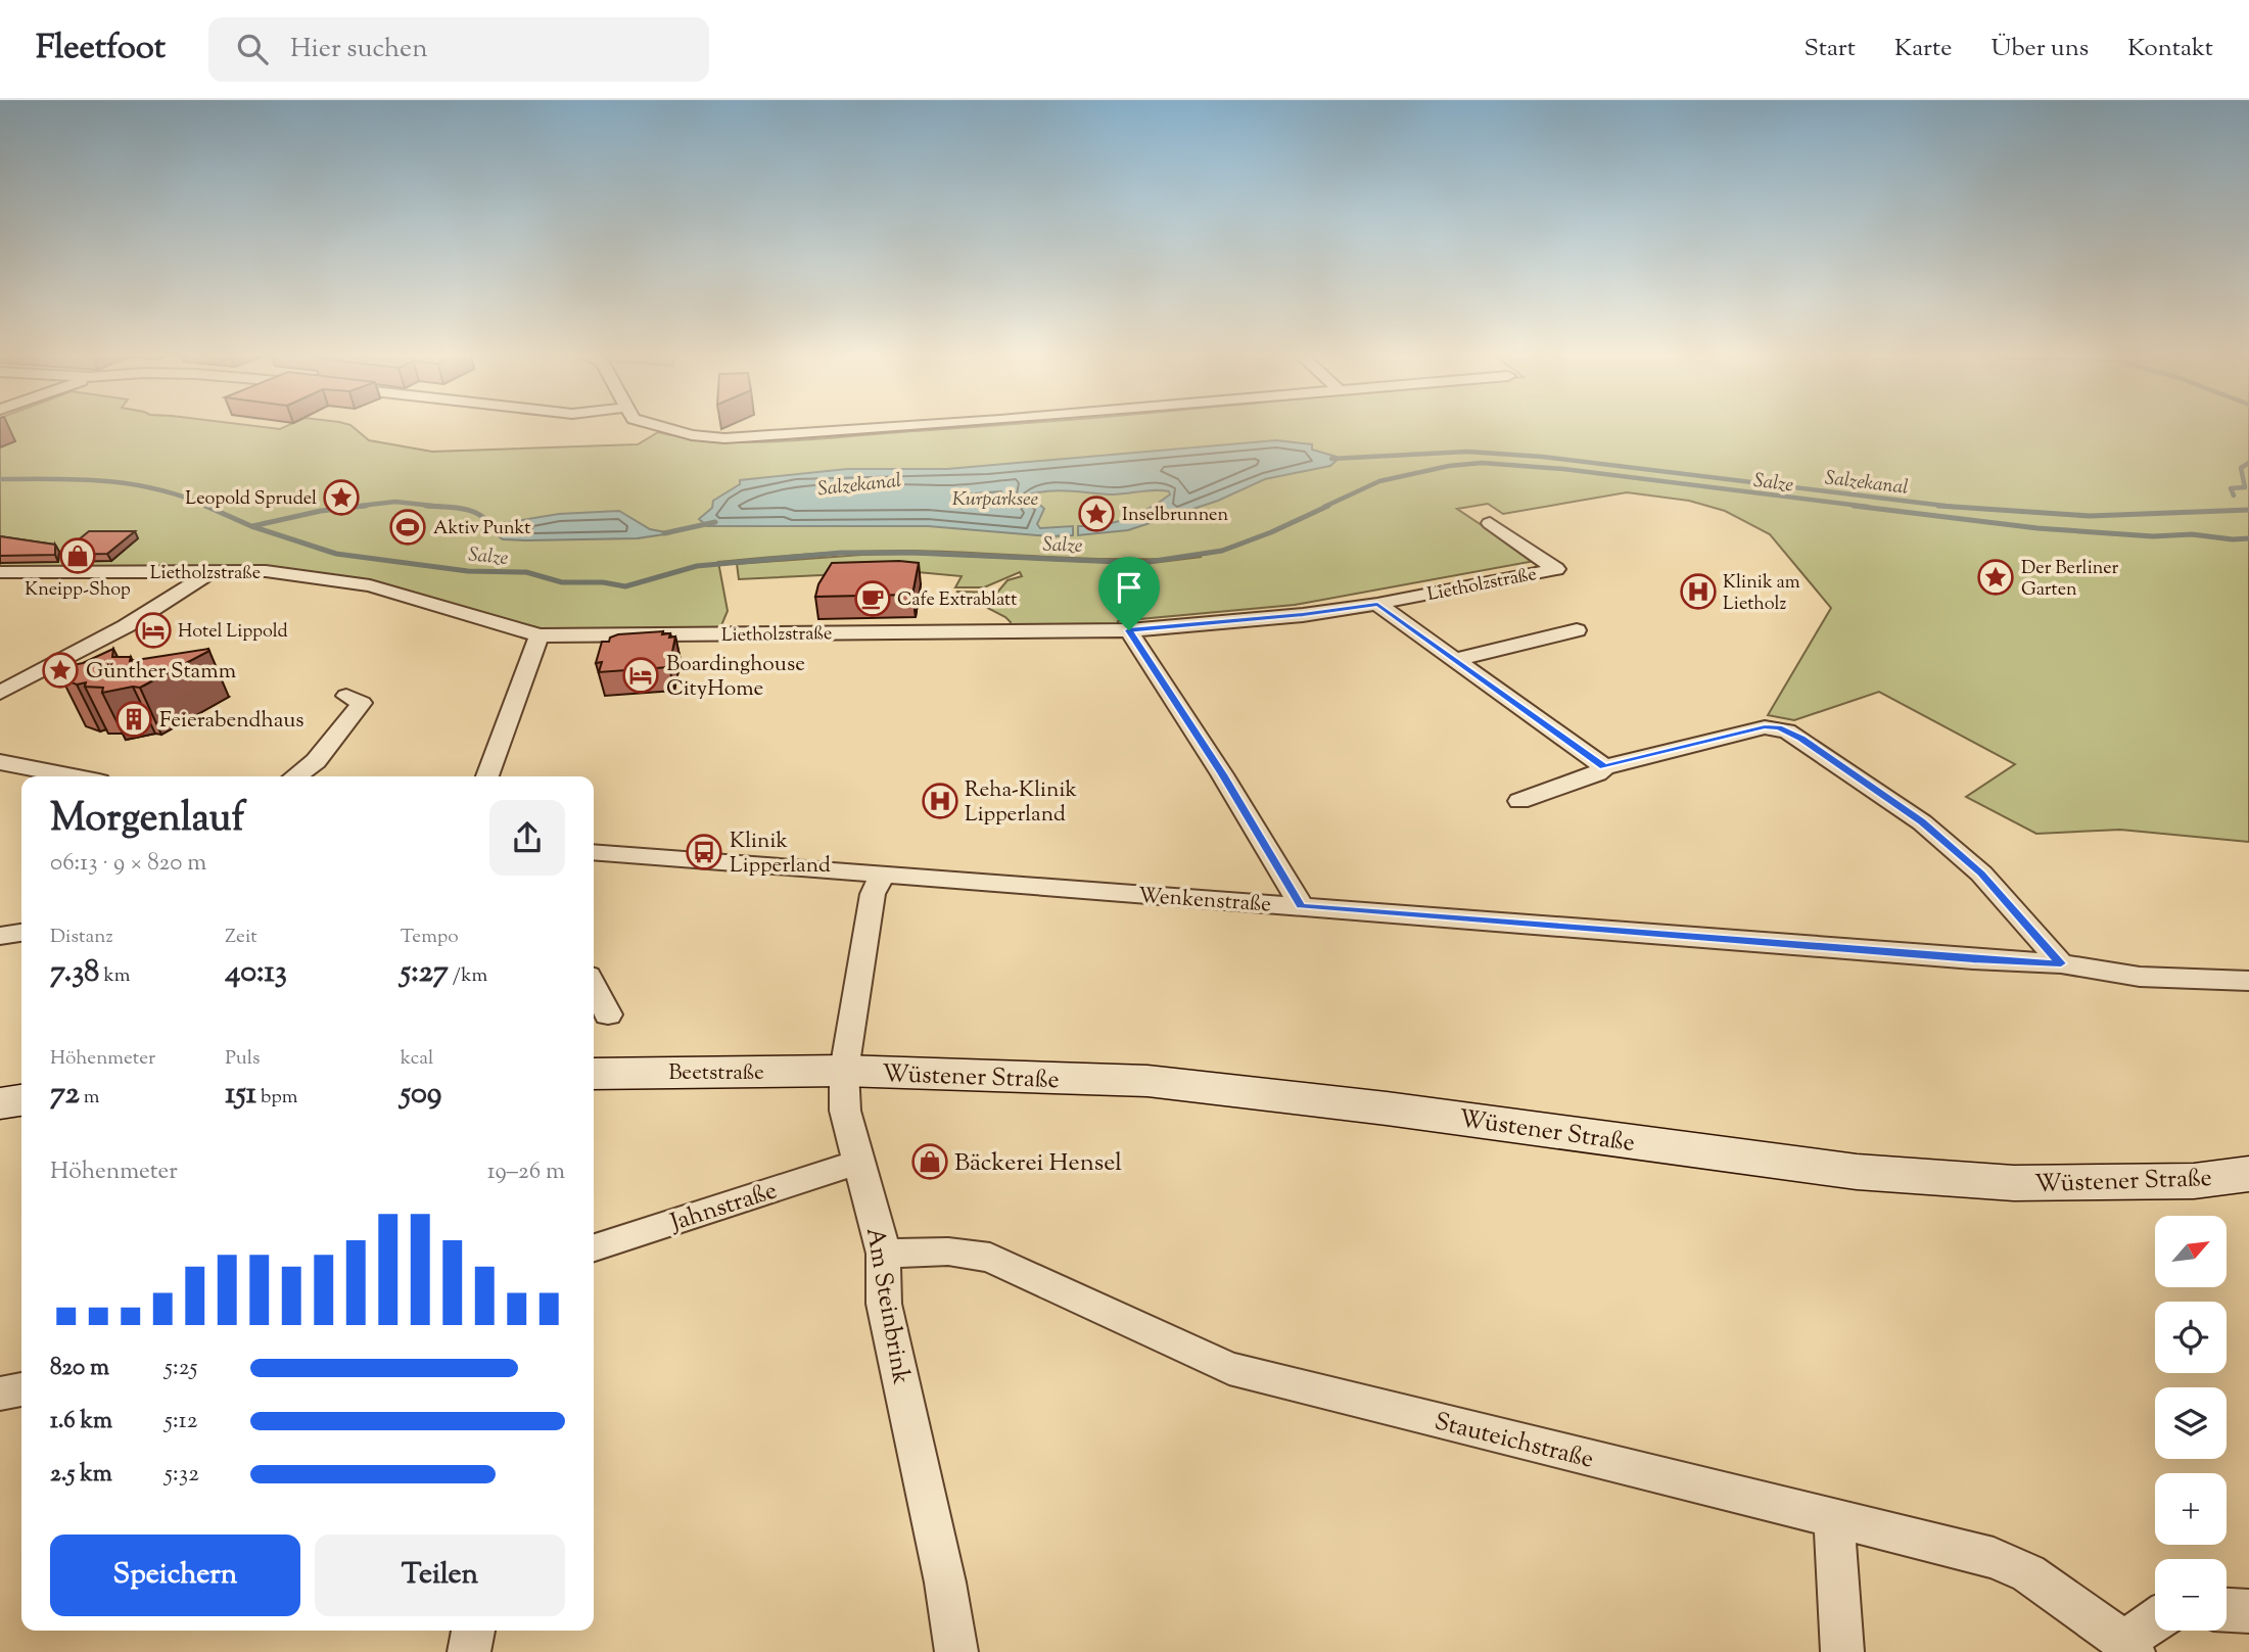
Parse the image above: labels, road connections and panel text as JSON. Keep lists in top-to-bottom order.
{
  "streets": {
    "main road": ["Beetstraße", "Wüstener Straße"],
    "street": [
      "Lietholzstraße",
      "Wenkenstraße",
      "Jahnstraße",
      "Am Steinbrink",
      "Stauteichstraße"
    ]
  },
  "crossings": [
    ["Wenkenstraße", "Am Steinbrink"],
    ["Beetstraße", "Wüstener Straße"],
    ["Beetstraße", "Am Steinbrink"],
    ["Wüstener Straße", "Am Steinbrink"],
    ["Jahnstraße", "Am Steinbrink"],
    ["Am Steinbrink", "Stauteichstraße"]
  ],
  "water": ["Salze", "Salzekanal", "Kurparksee"],
  "places": {
    "place": [
      "Leopold Sprudel",
      "Inselbrunnen",
      "Der Berliner Garten",
      "Günther Stamm"
    ],
    "sports": ["Aktiv Punkt"],
    "shop": ["Kneipp-Shop", "Bäckerei Hensel"],
    "hospital": ["Klinik am Lietholz", "Reha-Klinik Lipperland"],
    "cafe": ["Cafe Extrablatt"],
    "hotel": ["Hotel Lippold", "Boardinghouse CityHome"],
    "building": ["Feierabendhaus"],
    "bus stop": ["Klinik Lipperland"]
  },
  "north": "top right",
  "page": {
    "header": "Fleetfoot",
    "search": "Hier suchen",
    "nav": [
      "Start",
      "Karte",
      "Über uns",
      "Kontakt"
    ],
    "heading": ["Morgenlauf", "06:13 · 9 × 820 m"],
    "stats": [
      ["Distanz", "7.38 km"],
      ["Zeit", "40:13"],
      ["Tempo", "5:27 /km"],
      ["Höhenmeter", "72 m"],
      ["Puls", "151 bpm"],
      ["kcal", "509"]
    ],
    "chart": ["Höhenmeter", "19–26 m"],
    "map_buttons": ["+", "−"],
    "list": [
      {
        "name": "820 m",
        "note": "5:25"
      },
      {
        "name": "1.6 km",
        "note": "5:12"
      },
      {
        "name": "2.5 km",
        "note": "5:32"
      }
    ],
    "buttons": ["Speichern", "Teilen"]
  }
}
